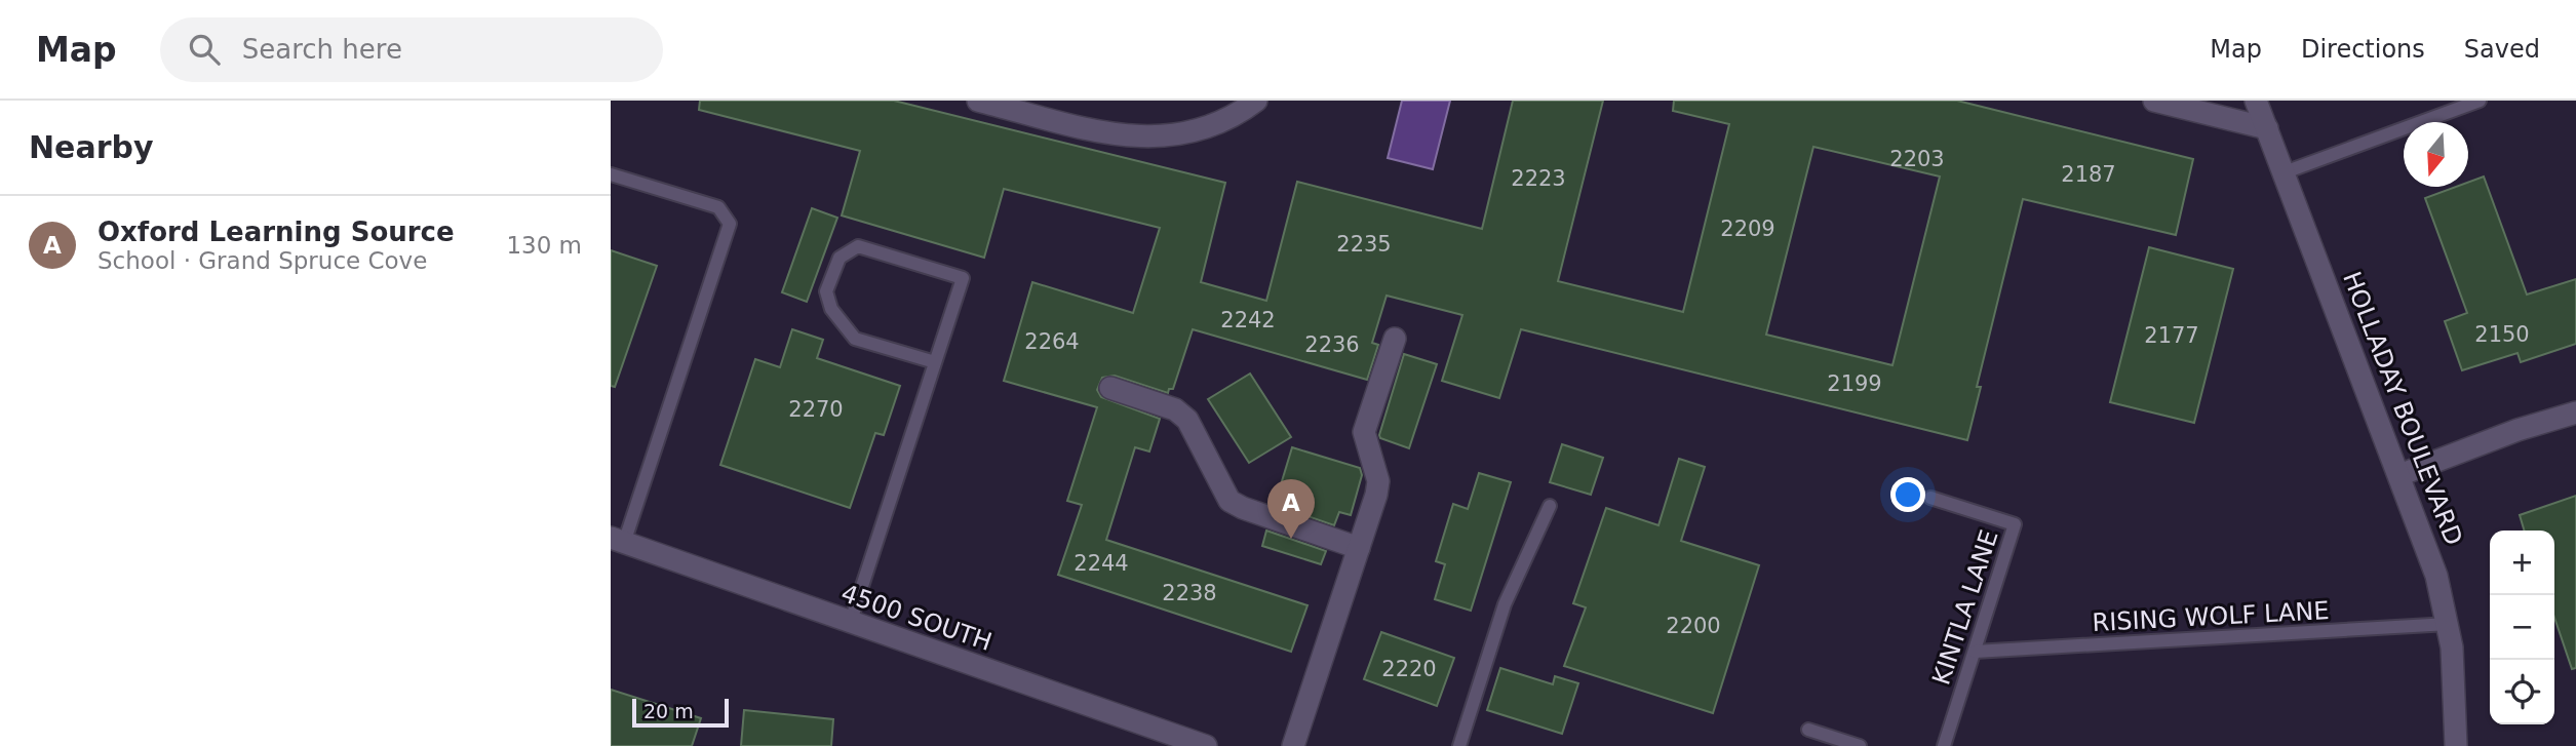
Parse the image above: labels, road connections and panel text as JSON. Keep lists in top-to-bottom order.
{
  "streets": {
    "street": ["HOLLADAY BOULEVARD", "4500 SOUTH"],
    "lane": ["KINTLA LANE", "RISING WOLF LANE"]
  },
  "crossings": [
    ["HOLLADAY BOULEVARD", "RISING WOLF LANE"],
    ["KINTLA LANE", "RISING WOLF LANE"]
  ],
  "house_numbers": [
    "2203",
    "2187",
    "2223",
    "2209",
    "2235",
    "2242",
    "2150",
    "2177",
    "2264",
    "2236",
    "2199",
    "2270",
    "2244",
    "2238",
    "2200",
    "2220"
  ],
  "scale_bar": "20 m",
  "north": "bottom",
  "page": {
    "header": "Map",
    "search": "Search here",
    "nav": ["Map", "Directions", "Saved"],
    "heading": "Nearby",
    "list": [
      {
        "mark": "A",
        "name": "Oxford Learning Source",
        "note": "School · Grand Spruce Cove",
        "value": "130 m"
      }
    ],
    "pins": "A",
    "map_buttons": ["+", "−"],
    "scale": "20 m"
  }
}
